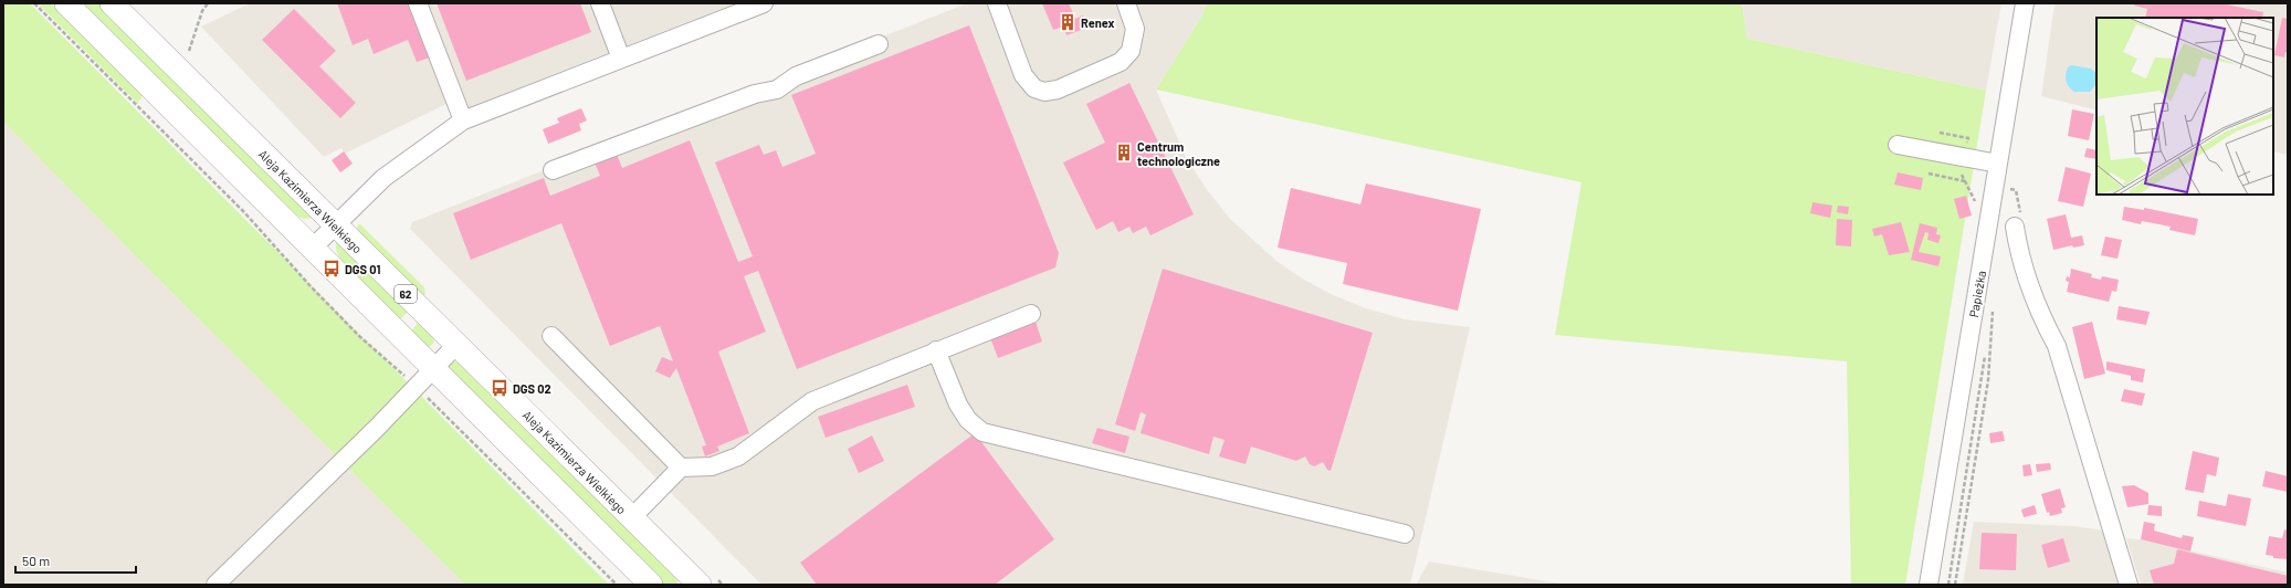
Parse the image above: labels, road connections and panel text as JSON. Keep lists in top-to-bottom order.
{
  "streets": {
    "main road": ["Aleja Kazimierza Wielkiego", "62"],
    "street": ["Papieżka"]
  },
  "places": {
    "building": ["Renex", "Centrum technologiczne"],
    "bus stop": ["DGS 01", "DGS 02"]
  },
  "scale_bar": "50 m"
}
